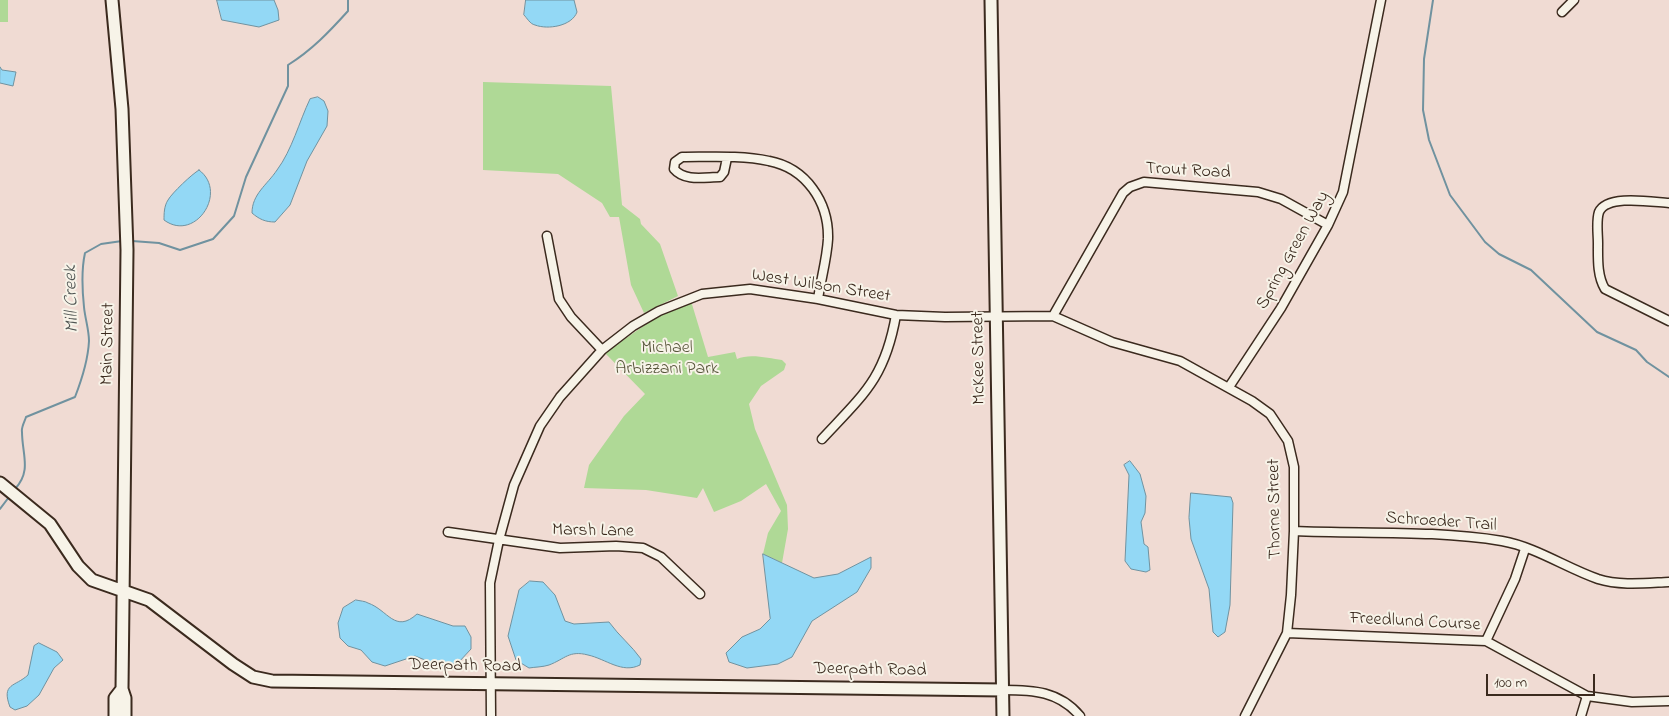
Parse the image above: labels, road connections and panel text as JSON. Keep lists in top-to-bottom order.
{
  "streets": {
    "street": [
      "Trout Road",
      "Spring Green Way",
      "West Wilson Street",
      "Main Street",
      "McKee Street",
      "Thorne Street",
      "Schroeder Trail",
      "Marsh Lane",
      "Freedlund Course",
      "Deerpath Road"
    ]
  },
  "crossings": [
    ["Trout Road", "Spring Green Way"],
    ["Trout Road", "Thorne Street"],
    ["Spring Green Way", "Thorne Street"],
    ["West Wilson Street", "McKee Street"],
    ["West Wilson Street", "Thorne Street"],
    ["West Wilson Street", "Marsh Lane"],
    ["West Wilson Street", "Deerpath Road"],
    ["Main Street", "Deerpath Road"],
    ["McKee Street", "Thorne Street"],
    ["McKee Street", "Deerpath Road"],
    ["Thorne Street", "Schroeder Trail"],
    ["Thorne Street", "Freedlund Course"]
  ],
  "water": ["Mill Creek"],
  "parks": ["Michael Arbizzani Park"],
  "scale_bar": "100 m"
}
